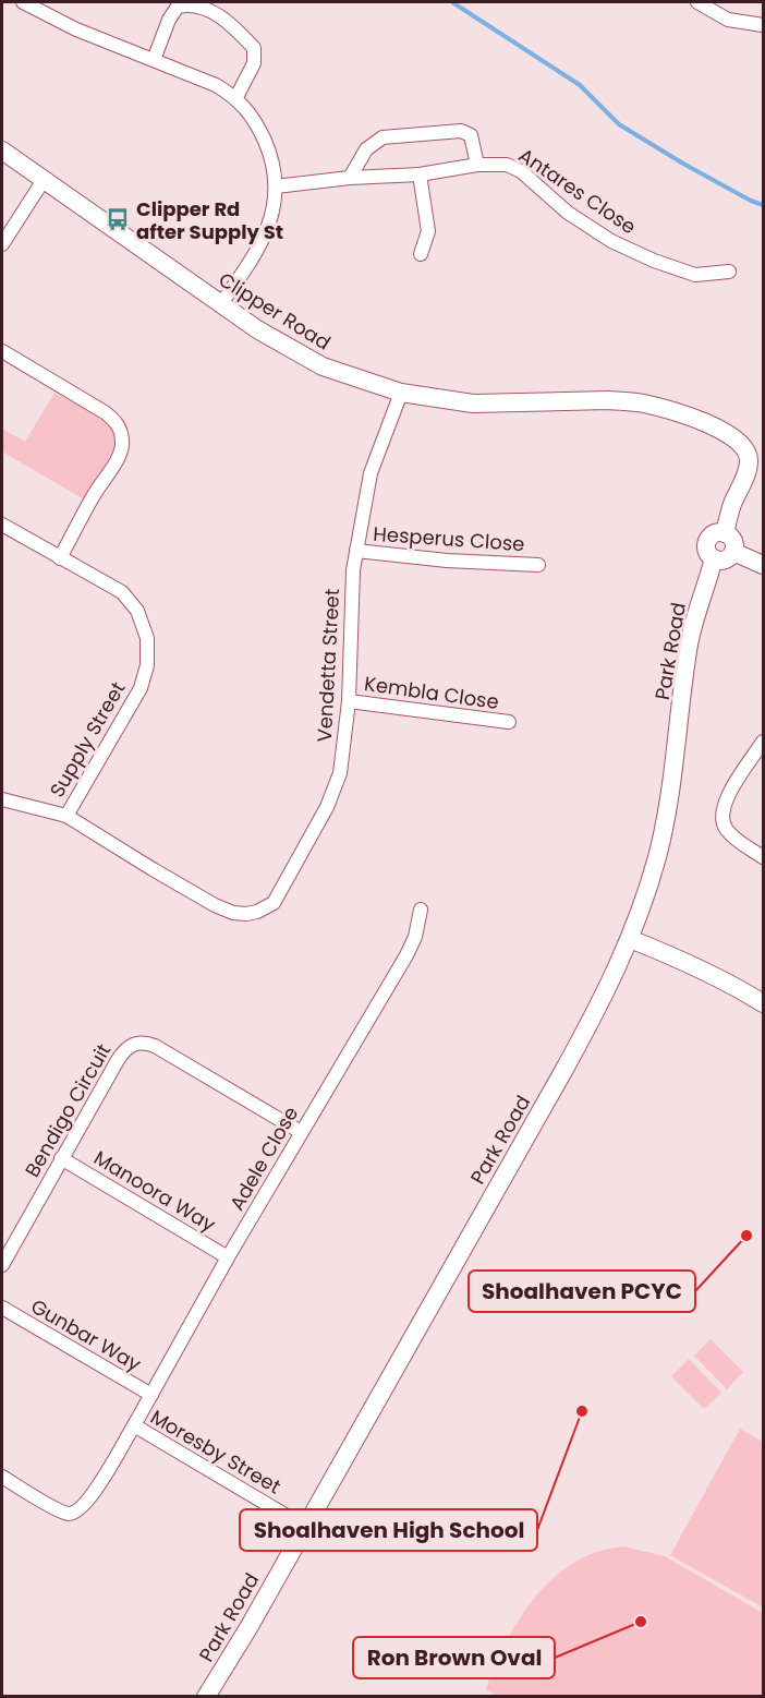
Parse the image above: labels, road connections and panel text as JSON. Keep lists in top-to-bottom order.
{
  "streets": {
    "street": [
      "Antares Close",
      "Clipper Road",
      "Hesperus Close",
      "Park Road",
      "Vendetta Street",
      "Kembla Close",
      "Supply Street",
      "Bendigo Circuit",
      "Adele Close",
      "Manoora Way",
      "Gunbar Way",
      "Moresby Street"
    ]
  },
  "crossings": [
    ["Clipper Road", "Park Road"],
    ["Clipper Road", "Vendetta Street"],
    ["Hesperus Close", "Vendetta Street"],
    ["Park Road", "Moresby Street"],
    ["Vendetta Street", "Kembla Close"],
    ["Vendetta Street", "Supply Street"],
    ["Bendigo Circuit", "Adele Close"],
    ["Bendigo Circuit", "Manoora Way"],
    ["Adele Close", "Manoora Way"],
    ["Adele Close", "Gunbar Way"],
    ["Adele Close", "Moresby Street"]
  ],
  "places": {
    "bus stop": ["Clipper Rd after Supply St"],
    "other": ["Shoalhaven PCYC", "Shoalhaven High School", "Ron Brown Oval"]
  }
}
